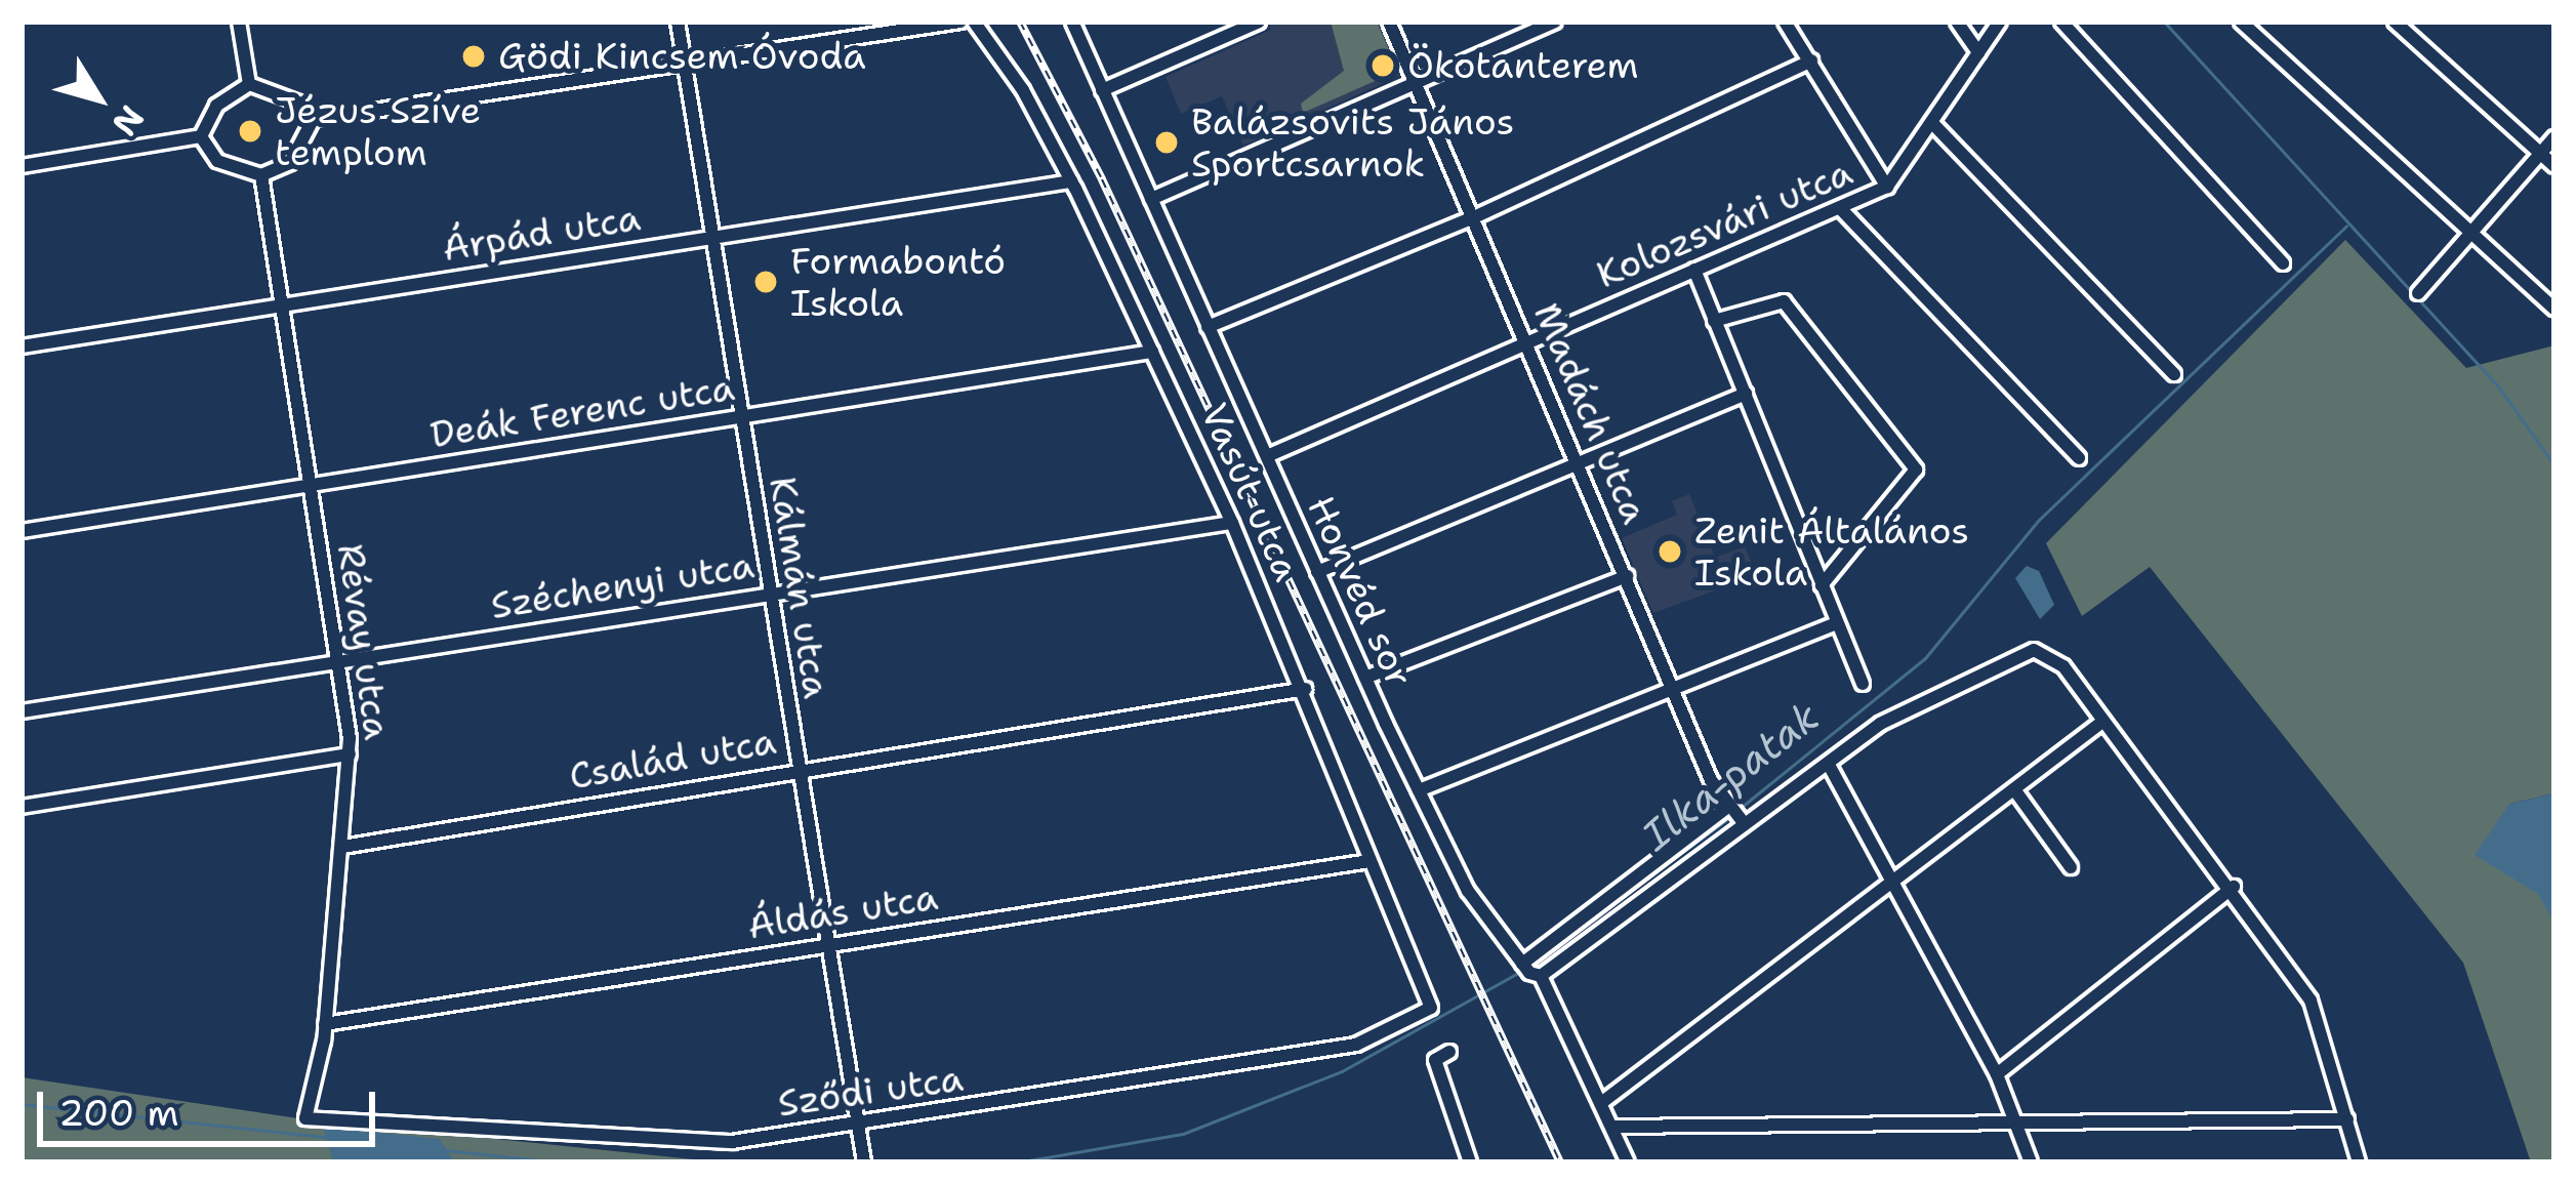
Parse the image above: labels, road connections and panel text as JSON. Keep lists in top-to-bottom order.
{
  "streets": {
    "street": [
      "Kolozsvári utca",
      "Árpád utca",
      "Deák Ferenc utca",
      "Madách utca",
      "Vasút utca",
      "Széchenyi utca",
      "Kálmán utca",
      "Honvéd sor",
      "Révay utca",
      "Család utca",
      "Áldás utca",
      "Sződi utca"
    ]
  },
  "crossings": [
    ["Kolozsvári utca", "Madách utca"],
    ["Kolozsvári utca", "Honvéd sor"],
    ["Árpád utca", "Vasút utca"],
    ["Árpád utca", "Kálmán utca"],
    ["Árpád utca", "Révay utca"],
    ["Deák Ferenc utca", "Vasút utca"],
    ["Deák Ferenc utca", "Kálmán utca"],
    ["Deák Ferenc utca", "Révay utca"],
    ["Vasút utca", "Széchenyi utca"],
    ["Vasút utca", "Család utca"],
    ["Vasút utca", "Áldás utca"],
    ["Vasút utca", "Sződi utca"],
    ["Széchenyi utca", "Kálmán utca"],
    ["Széchenyi utca", "Révay utca"],
    ["Kálmán utca", "Család utca"],
    ["Kálmán utca", "Áldás utca"],
    ["Kálmán utca", "Sződi utca"],
    ["Révay utca", "Család utca"],
    ["Révay utca", "Áldás utca"],
    ["Révay utca", "Sződi utca"]
  ],
  "water": ["Ilka-patak"],
  "places": [
    "Gödi Kincsem Óvoda",
    "Ökotanterem",
    "Jézus Szíve templom",
    "Balázsovits János Sportcsarnok",
    "Formabontó Iskola",
    "Zenit Általános Iskola"
  ],
  "scale_bar": "200 m",
  "north": "bottom right"
}
